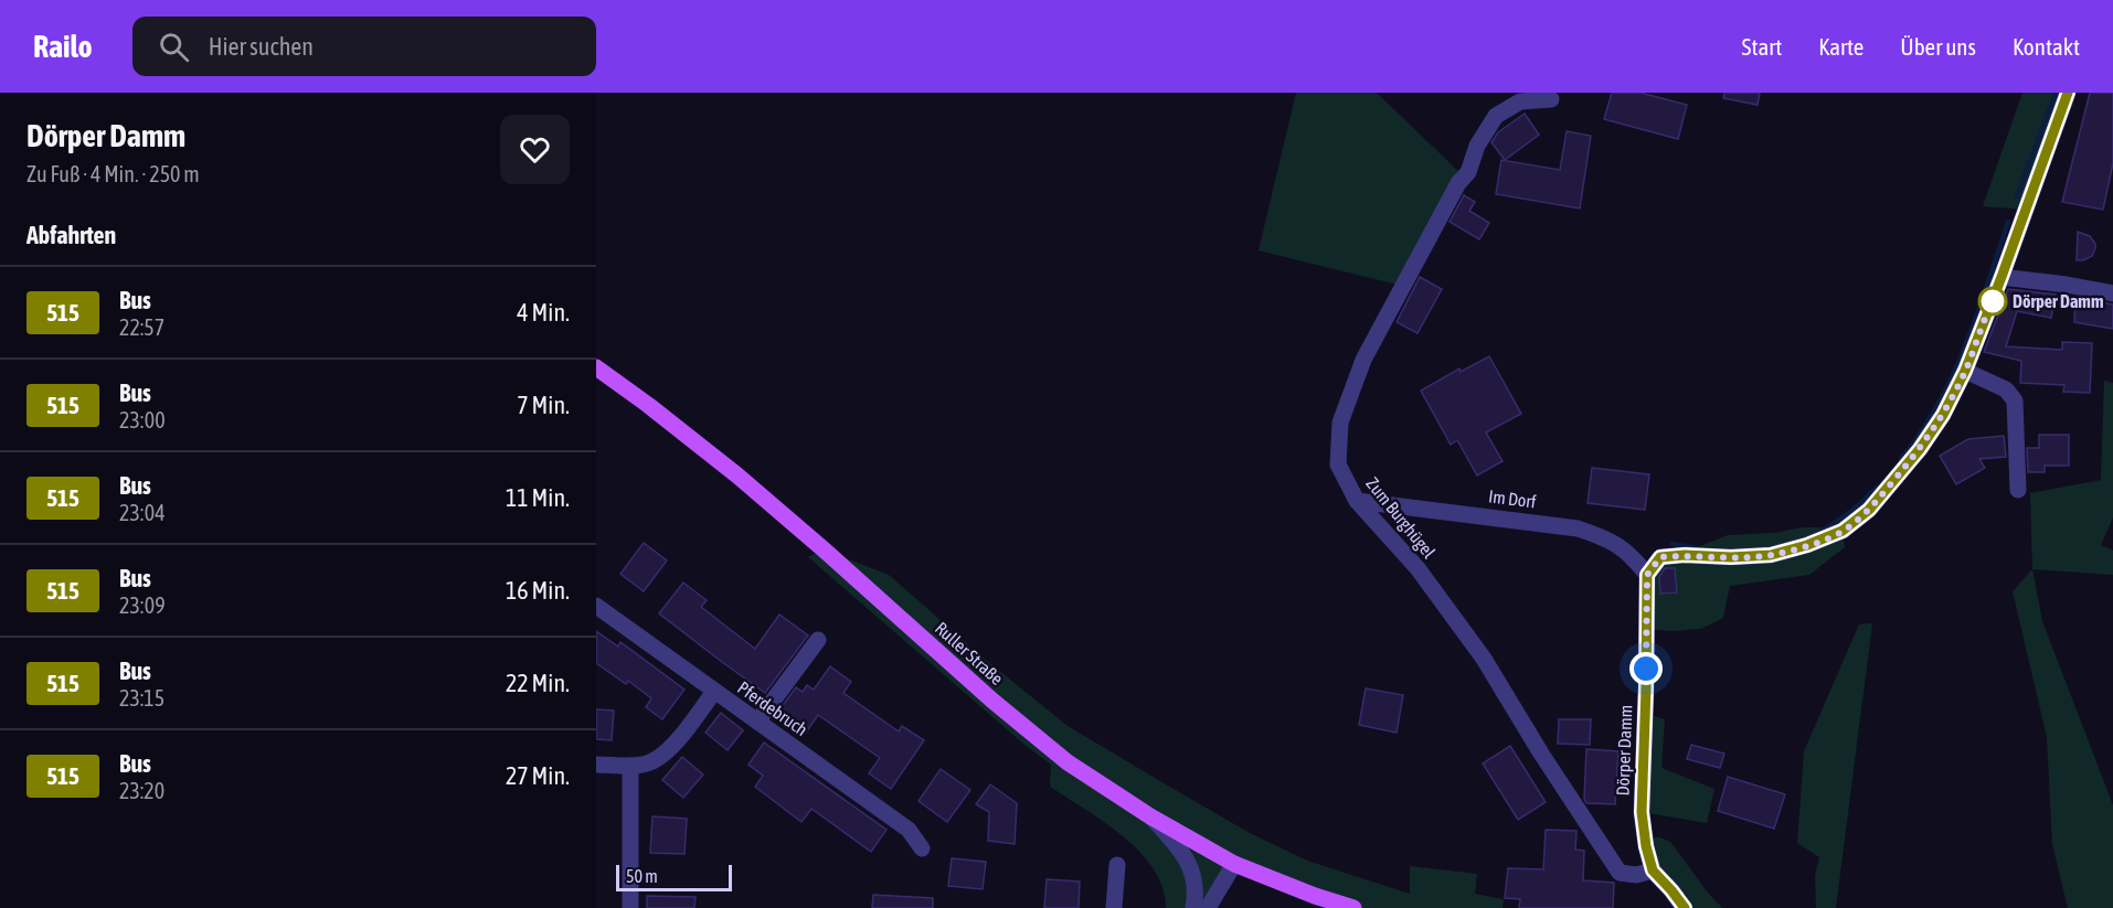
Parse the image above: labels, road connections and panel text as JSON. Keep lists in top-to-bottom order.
{
  "streets": {
    "main road": ["Ruller Straße"],
    "street": [
      "Im Dorf",
      "Zum Burghügel",
      "Pferdebruch",
      "Dörper Damm"
    ]
  },
  "crossings": [
    ["Im Dorf", "Zum Burghügel"],
    ["Im Dorf", "Dörper Damm"],
    ["Zum Burghügel", "Dörper Damm"]
  ],
  "places": ["Dörper Damm"],
  "lines": ["bus line 515"],
  "scale_bar": "50 m",
  "page": {
    "header": "Railo",
    "search": "Hier suchen",
    "nav": [
      "Start",
      "Karte",
      "Über uns",
      "Kontakt"
    ],
    "heading": [
      ["Dörper Damm", "Zu Fuß · 4 Min. · 250 m"],
      "Abfahrten"
    ],
    "list": [
      {
        "mark": "515",
        "name": "Bus",
        "note": "22:57",
        "value": "4 Min."
      },
      {
        "mark": "515",
        "name": "Bus",
        "note": "23:00",
        "value": "7 Min."
      },
      {
        "mark": "515",
        "name": "Bus",
        "note": "23:04",
        "value": "11 Min."
      },
      {
        "mark": "515",
        "name": "Bus",
        "note": "23:09",
        "value": "16 Min."
      },
      {
        "mark": "515",
        "name": "Bus",
        "note": "23:15",
        "value": "22 Min."
      },
      {
        "mark": "515",
        "name": "Bus",
        "note": "23:20",
        "value": "27 Min."
      }
    ],
    "scale": "50 m"
  }
}
